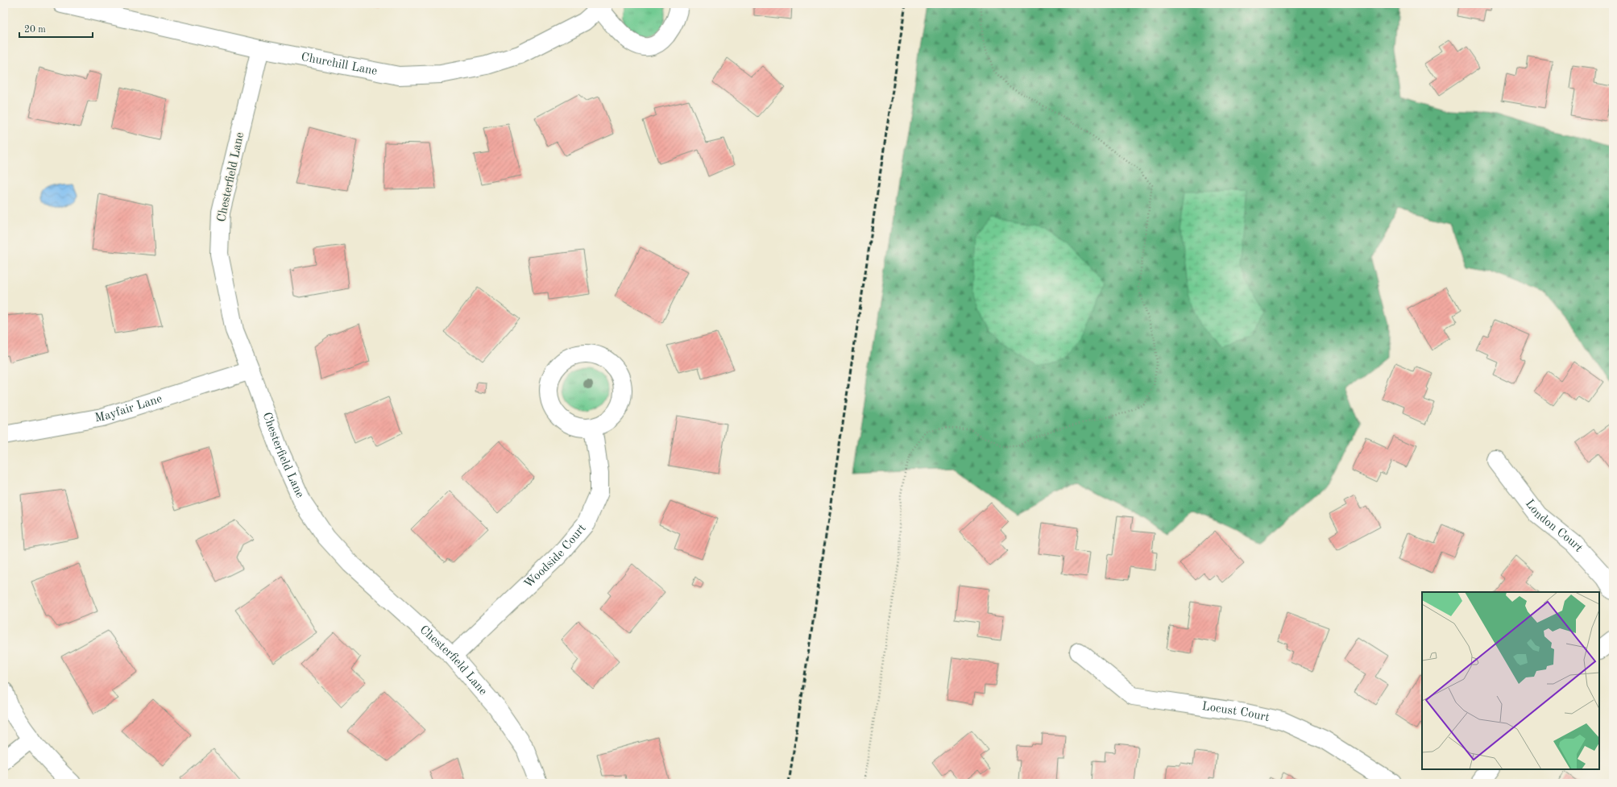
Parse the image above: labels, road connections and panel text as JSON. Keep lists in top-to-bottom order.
{
  "streets": {
    "street": [
      "Churchill Lane",
      "Chesterfield Lane",
      "Mayfair Lane",
      "London Court",
      "Woodside Court",
      "Locust Court"
    ]
  },
  "crossings": [
    ["Churchill Lane", "Chesterfield Lane"],
    ["Chesterfield Lane", "Mayfair Lane"],
    ["Chesterfield Lane", "Woodside Court"]
  ],
  "scale_bar": "20 m"
}
